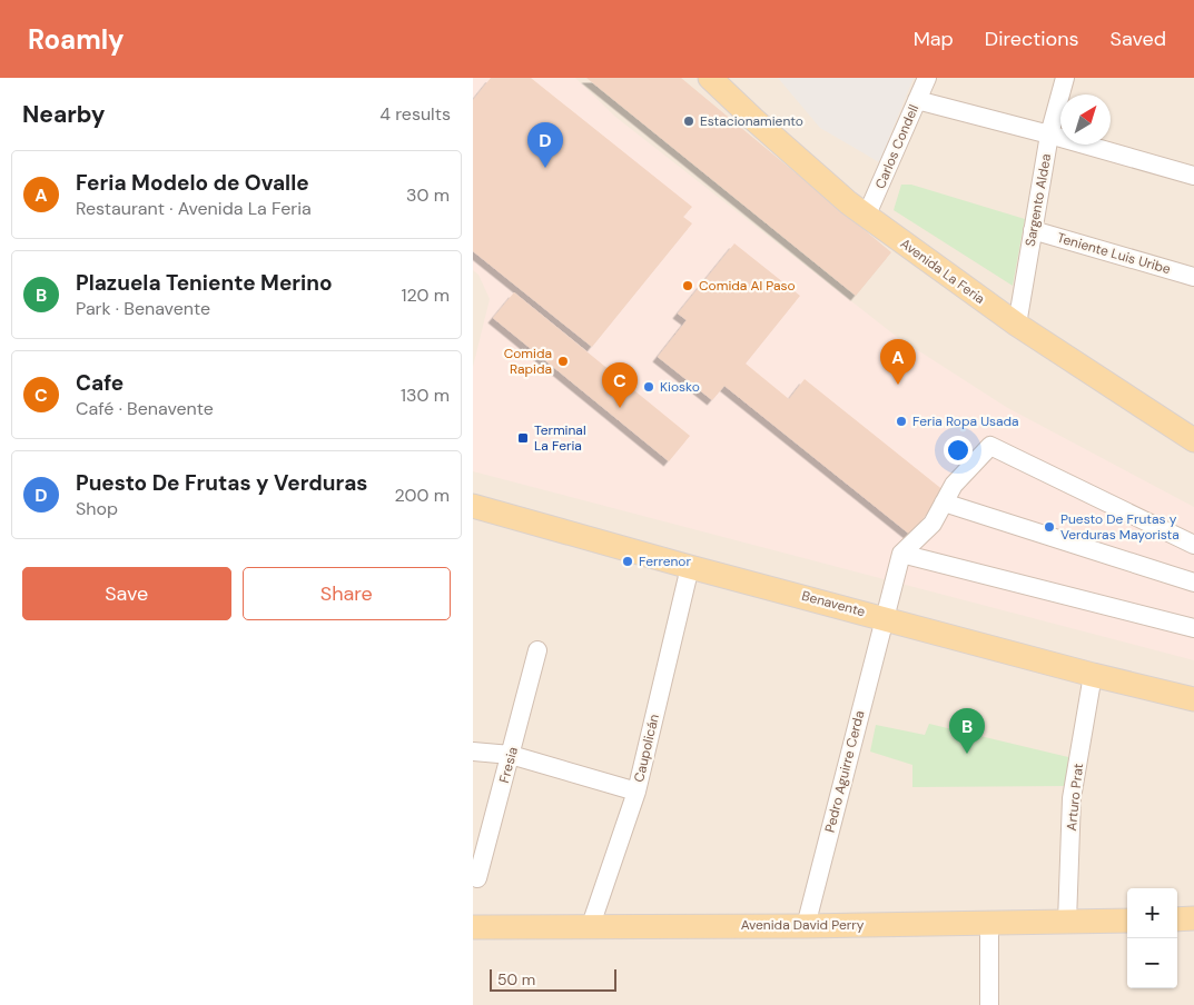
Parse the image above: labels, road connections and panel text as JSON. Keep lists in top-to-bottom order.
{
  "streets": {
    "main road": ["Avenida La Feria", "Benavente", "Avenida David Perry"],
    "street": [
      "Carlos Condell",
      "Sargento Aldea",
      "Teniente Luis Uribe",
      "Caupolicán",
      "Fresia",
      "Pedro Aguirre Cerda",
      "Arturo Prat"
    ]
  },
  "crossings": [
    ["Carlos Condell", "Avenida La Feria"],
    ["Sargento Aldea", "Teniente Luis Uribe"],
    ["Sargento Aldea", "Avenida La Feria"],
    ["Benavente", "Caupolicán"],
    ["Benavente", "Pedro Aguirre Cerda"],
    ["Benavente", "Arturo Prat"],
    ["Caupolicán", "Avenida David Perry"],
    ["Pedro Aguirre Cerda", "Avenida David Perry"],
    ["Arturo Prat", "Avenida David Perry"]
  ],
  "places": {
    "other": [
      "Estacionamiento",
      "Comida Al Paso",
      "Comida Rapida",
      "Kiosko",
      "Feria Ropa Usada",
      "Puesto De Frutas y Verduras Mayorista",
      "Ferrenor"
    ],
    "transit": ["Terminal La Feria"]
  },
  "scale_bar": "50 m",
  "north": "top right",
  "page": {
    "header": "Roamly",
    "nav": ["Map", "Directions", "Saved"],
    "heading": ["Nearby", "4 results"],
    "pins": [
      "D",
      "A",
      "C",
      "B"
    ],
    "list": [
      {
        "mark": "A",
        "name": "Feria Modelo de Ovalle",
        "note": "Restaurant · Avenida La Feria",
        "value": "30 m"
      },
      {
        "mark": "B",
        "name": "Plazuela Teniente Merino",
        "note": "Park · Benavente",
        "value": "120 m"
      },
      {
        "mark": "C",
        "name": "Cafe",
        "note": "Café · Benavente",
        "value": "130 m"
      },
      {
        "mark": "D",
        "name": "Puesto De Frutas y Verduras",
        "note": "Shop",
        "value": "200 m"
      }
    ],
    "buttons": ["Save", "Share"],
    "map_buttons": ["+", "−"],
    "scale": "50 m"
  }
}
